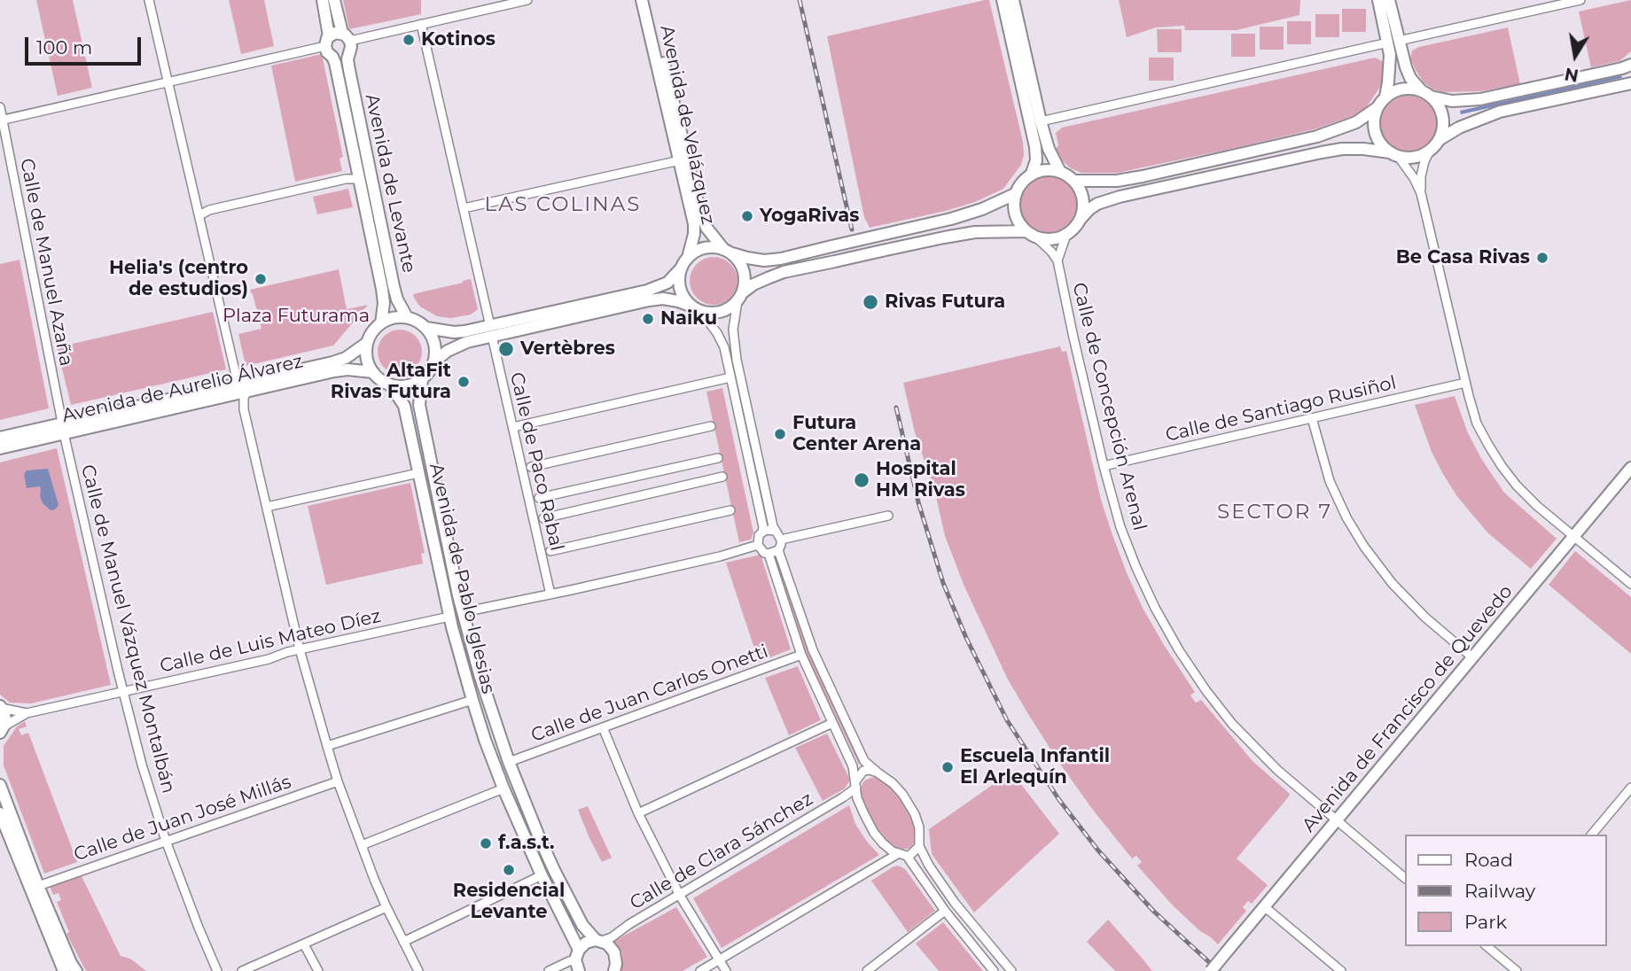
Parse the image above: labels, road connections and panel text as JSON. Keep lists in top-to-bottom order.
{
  "streets": {
    "street": [
      "Avenida de Velázquez",
      "Avenida de Levante",
      "Calle de Manuel Azaña",
      "Avenida de Aurelio Álvarez",
      "Calle de Concepción Arenal",
      "Calle de Santiago Rusiñol",
      "Calle de Paco Rabal",
      "Avenida de Pablo Iglesias",
      "Calle de Manuel Vázquez Montalbán",
      "Calle de Luis Mateo Díez",
      "Calle de Juan Carlos Onetti",
      "Avenida de Francisco de Quevedo",
      "Calle de Juan José Millás",
      "Calle de Clara Sánchez"
    ]
  },
  "crossings": [
    ["Avenida de Levante", "Avenida de Aurelio Álvarez"],
    ["Avenida de Levante", "Avenida de Pablo Iglesias"],
    ["Calle de Manuel Azaña", "Avenida de Aurelio Álvarez"],
    ["Calle de Manuel Azaña", "Calle de Manuel Vázquez Montalbán"],
    ["Avenida de Aurelio Álvarez", "Avenida de Pablo Iglesias"],
    ["Avenida de Aurelio Álvarez", "Calle de Manuel Vázquez Montalbán"],
    ["Calle de Concepción Arenal", "Calle de Santiago Rusiñol"],
    ["Calle de Concepción Arenal", "Avenida de Francisco de Quevedo"],
    ["Avenida de Pablo Iglesias", "Calle de Luis Mateo Díez"],
    ["Avenida de Pablo Iglesias", "Calle de Juan Carlos Onetti"],
    ["Avenida de Pablo Iglesias", "Calle de Clara Sánchez"],
    ["Calle de Manuel Vázquez Montalbán", "Calle de Luis Mateo Díez"],
    ["Calle de Manuel Vázquez Montalbán", "Calle de Juan José Millás"]
  ],
  "districts": ["LAS COLINAS", "SECTOR 7"],
  "parks": ["Plaza Futurama"],
  "places": [
    "Kotinos",
    "YogaRivas",
    "Be Casa Rivas",
    "Helia's (centro de estudios)",
    "Rivas Futura",
    "Naiku",
    "Vertèbres",
    "AltaFit Rivas Futura",
    "Futura Center Arena",
    "Hospital HM Rivas",
    "Escuela Infantil El Arlequín",
    "f.a.s.t.",
    "Residencial Levante"
  ],
  "legend": ["Road", "Railway", "Park"],
  "scale_bar": "100 m",
  "north": "bottom"
}
